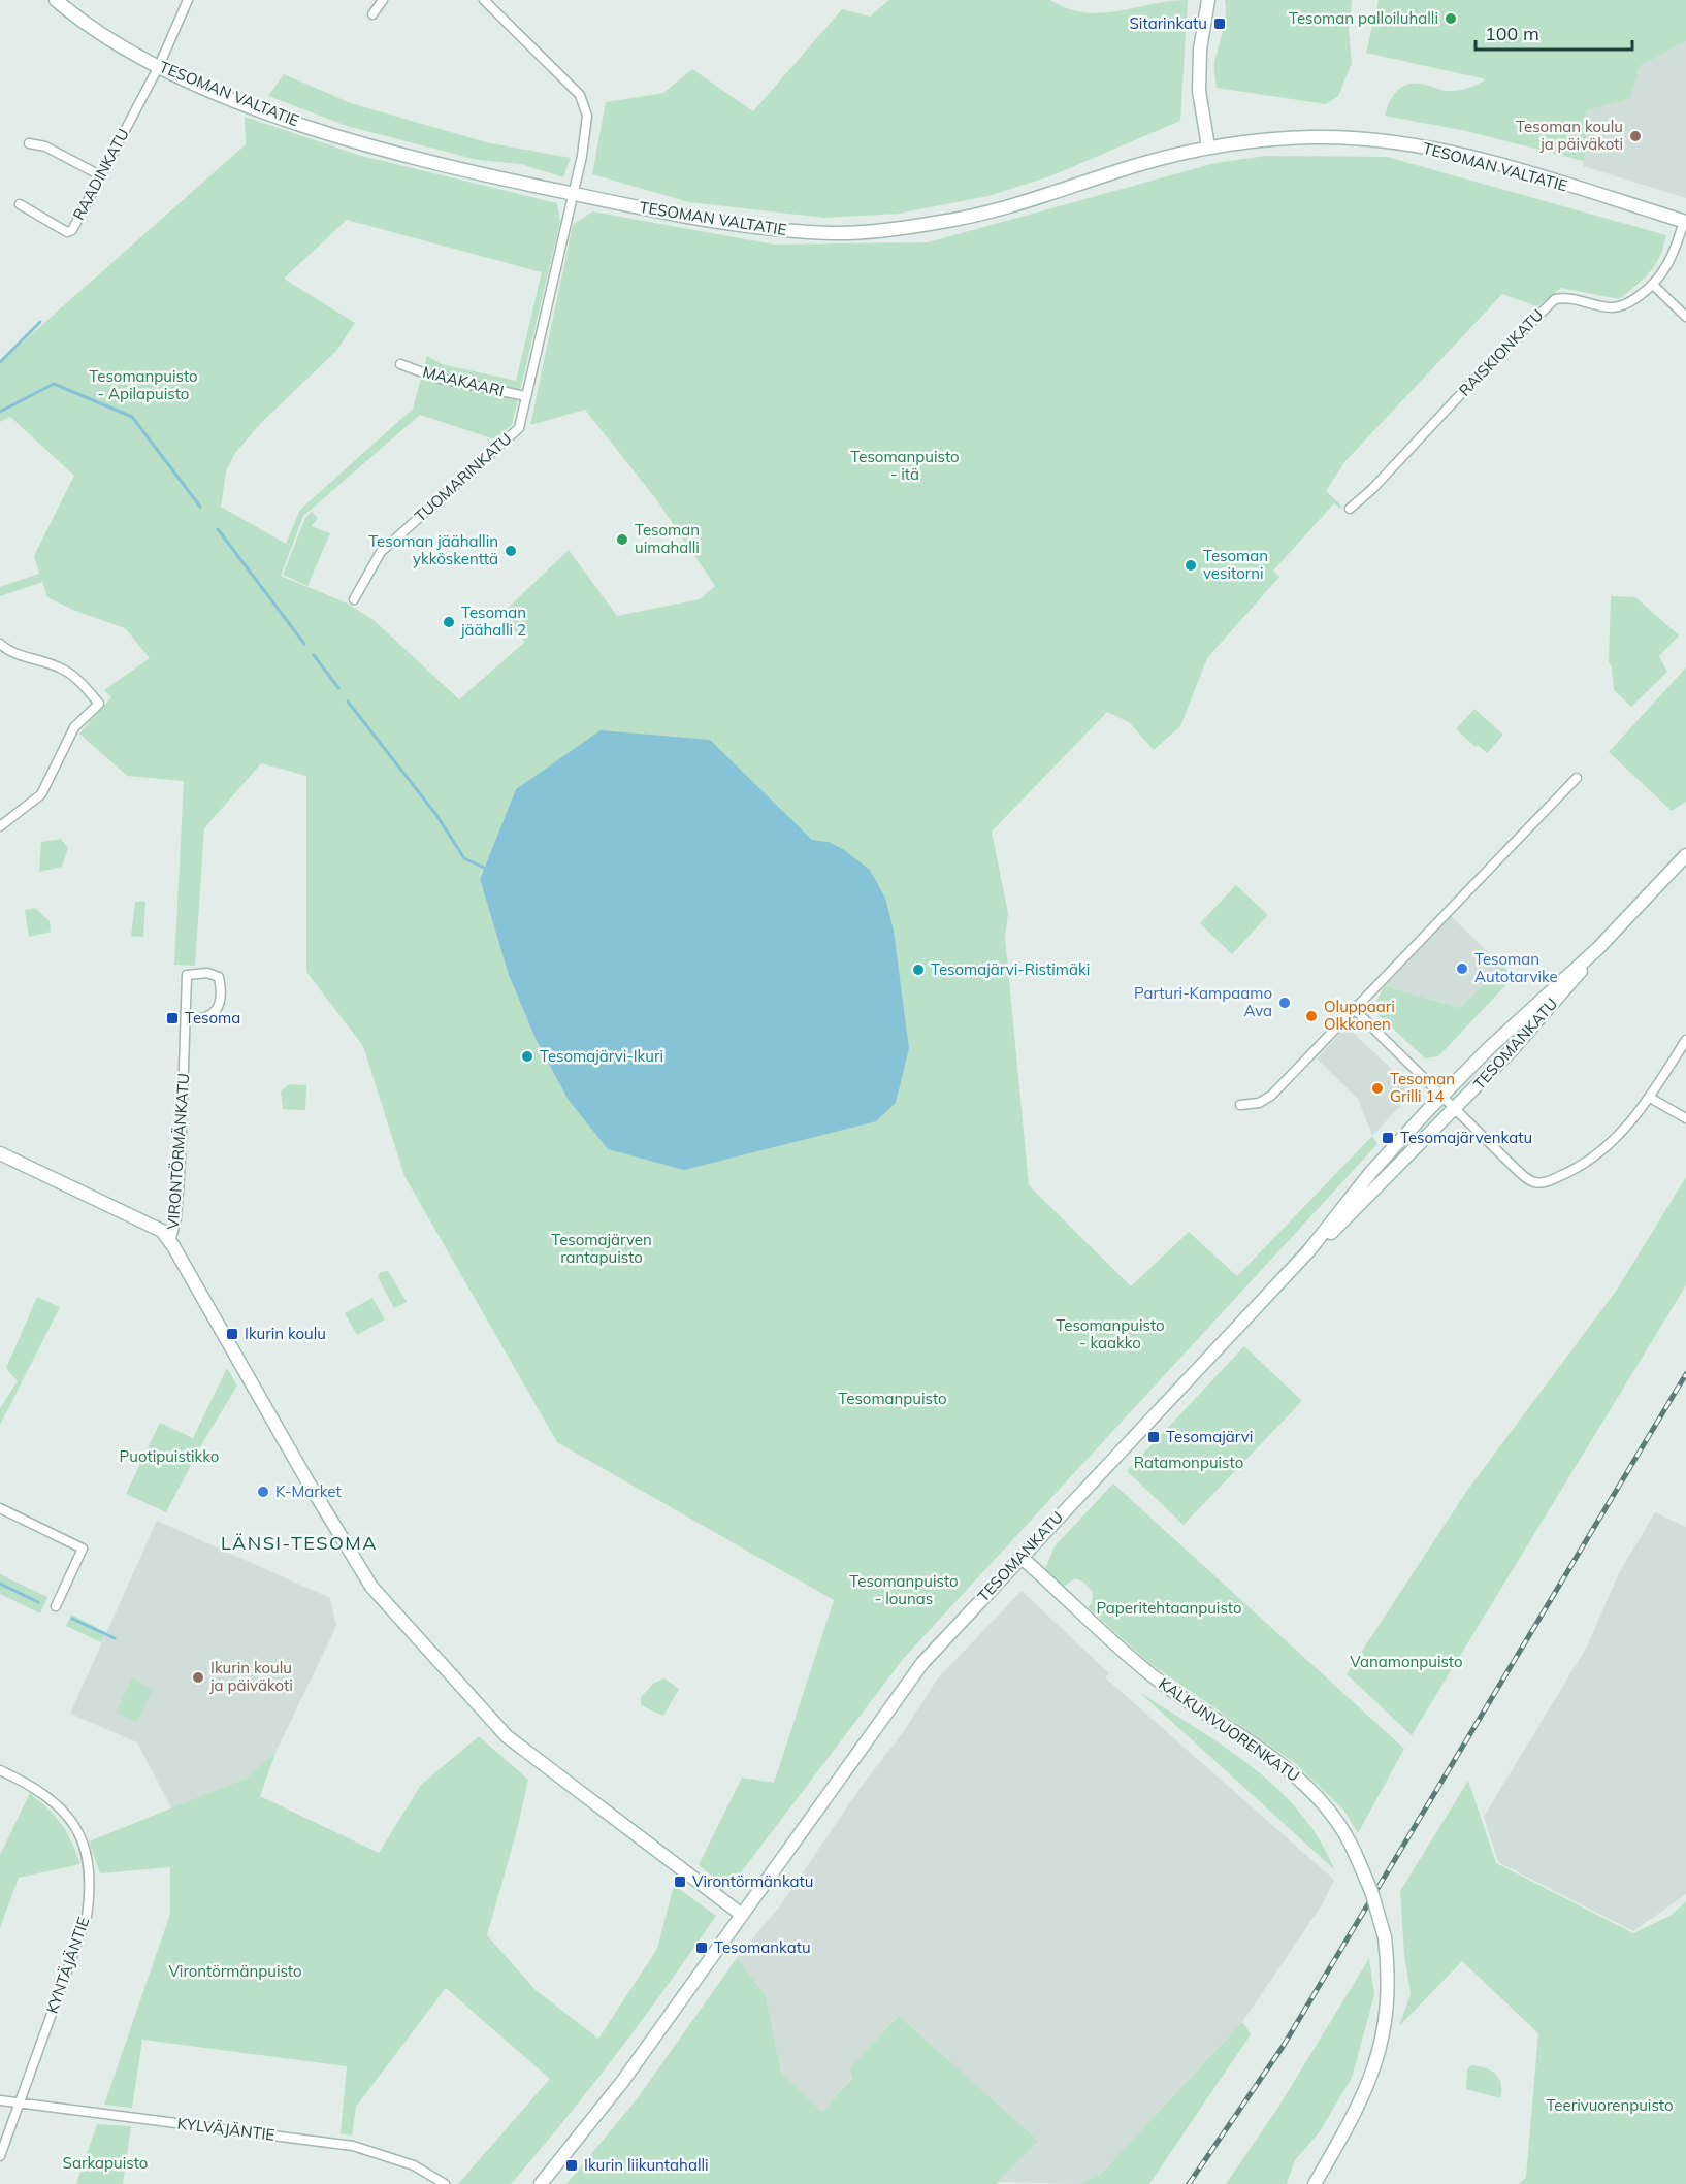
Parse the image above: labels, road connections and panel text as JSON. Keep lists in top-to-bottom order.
{
  "streets": {
    "main road": [
      "TESOMAN VALTATIE",
      "TESOMANKATU",
      "VIRONTÖRMÄNKATU",
      "KALKUNVUORENKATU"
    ],
    "street": [
      "RAADINKATU",
      "RAISKIONKATU",
      "MAAKAARI",
      "TUOMARINKATU",
      "KYNTÄJÄNTIE",
      "KYLVÄJÄNTIE"
    ]
  },
  "crossings": [
    ["TESOMAN VALTATIE", "RAADINKATU"],
    ["TESOMAN VALTATIE", "RAISKIONKATU"],
    ["TESOMAN VALTATIE", "TUOMARINKATU"],
    ["MAAKAARI", "TUOMARINKATU"],
    ["TESOMANKATU", "VIRONTÖRMÄNKATU"],
    ["TESOMANKATU", "KALKUNVUORENKATU"],
    ["KYNTÄJÄNTIE", "KYLVÄJÄNTIE"]
  ],
  "districts": ["LÄNSI-TESOMA"],
  "parks": [
    "Tesomanpuisto - Apilapuisto",
    "Tesomanpuisto - itä",
    "Tesomajärven rantapuisto",
    "Tesomanpuisto - kaakko",
    "Tesomanpuisto",
    "Puotipuistikko",
    "Ratamonpuisto",
    "Tesomanpuisto - lounas",
    "Paperitehtaanpuisto",
    "Vanamonpuisto",
    "Virontörmänpuisto",
    "Teerivuorenpuisto",
    "Sarkapuisto"
  ],
  "places": {
    "other": [
      "Tesoman palloiluhalli",
      "Tesoman koulu ja päiväkoti",
      "Tesoman uimahalli",
      "Tesoman jäähallin ykköskenttä",
      "Tesoman vesitorni",
      "Tesoman jäähalli 2",
      "Tesoman Autotarvike",
      "Tesomajärvi-Ristimäki",
      "Parturi-Kampaamo Ava",
      "Oluppaari Olkkonen",
      "Tesomajärvi-Ikuri",
      "Tesoman Grilli 14",
      "K-Market",
      "Ikurin koulu ja päiväkoti"
    ],
    "transit": [
      "Sitarinkatu",
      "Tesoma",
      "Tesomajärvenkatu",
      "Ikurin koulu",
      "Tesomajärvi",
      "Virontörmänkatu",
      "Tesomankatu",
      "Ikurin liikuntahalli"
    ]
  },
  "scale_bar": "100 m"
}
